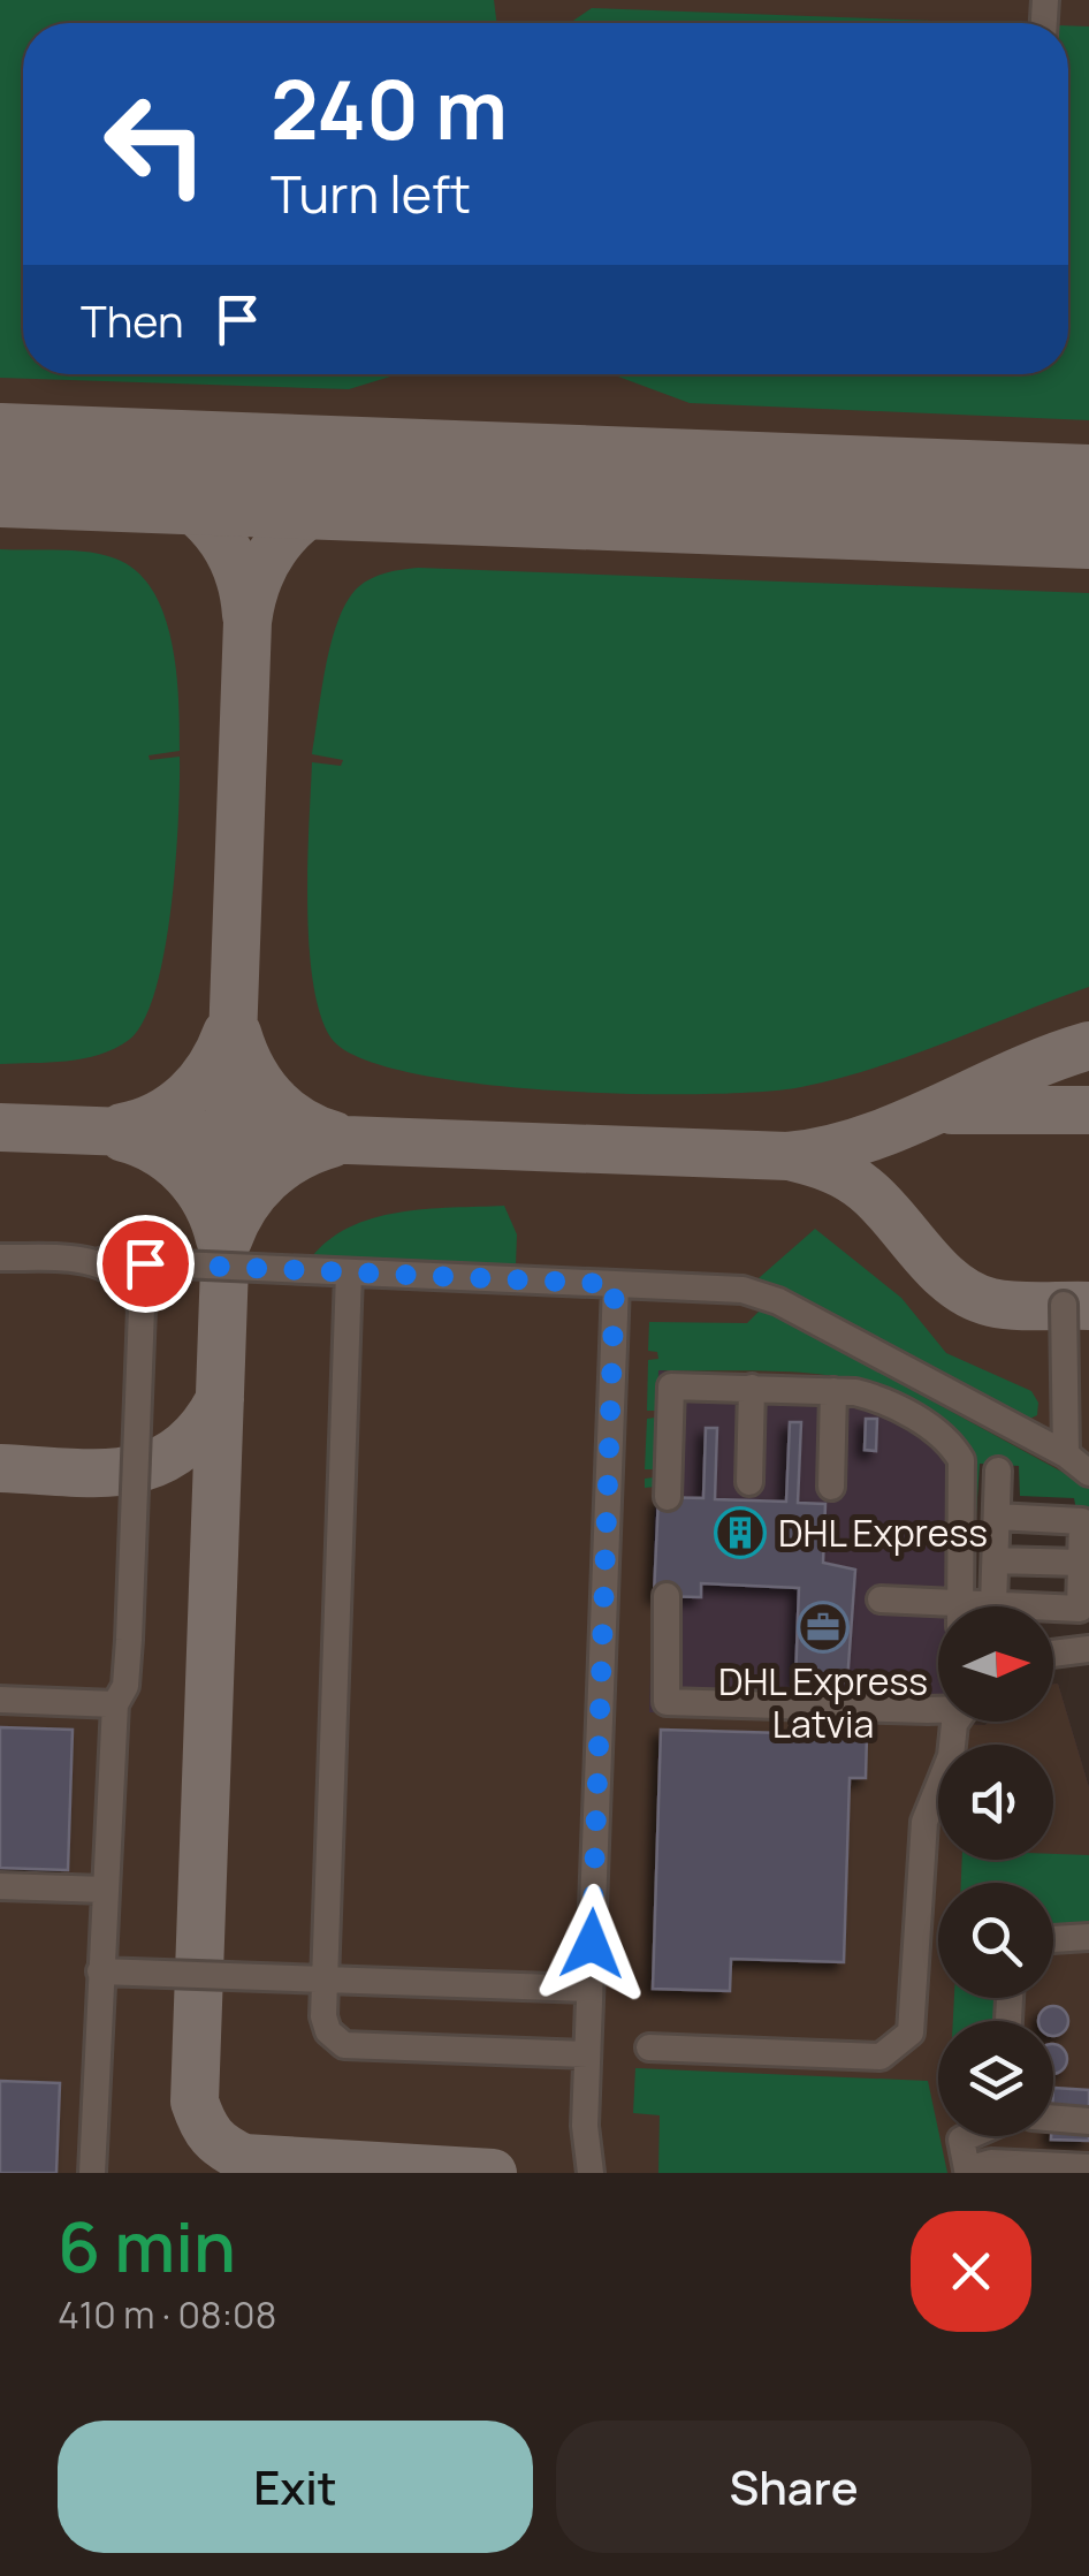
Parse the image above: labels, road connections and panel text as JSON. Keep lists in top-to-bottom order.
{
  "places": {
    "building": ["DHL Express"],
    "office": ["DHL Express Latvia"]
  },
  "north": "right",
  "page": {
    "turn": ["240 m", "Turn left"],
    "then": "Then",
    "heading": ["6 min", "410 m · 08:08"],
    "buttons": ["Exit", "Share"]
  }
}
